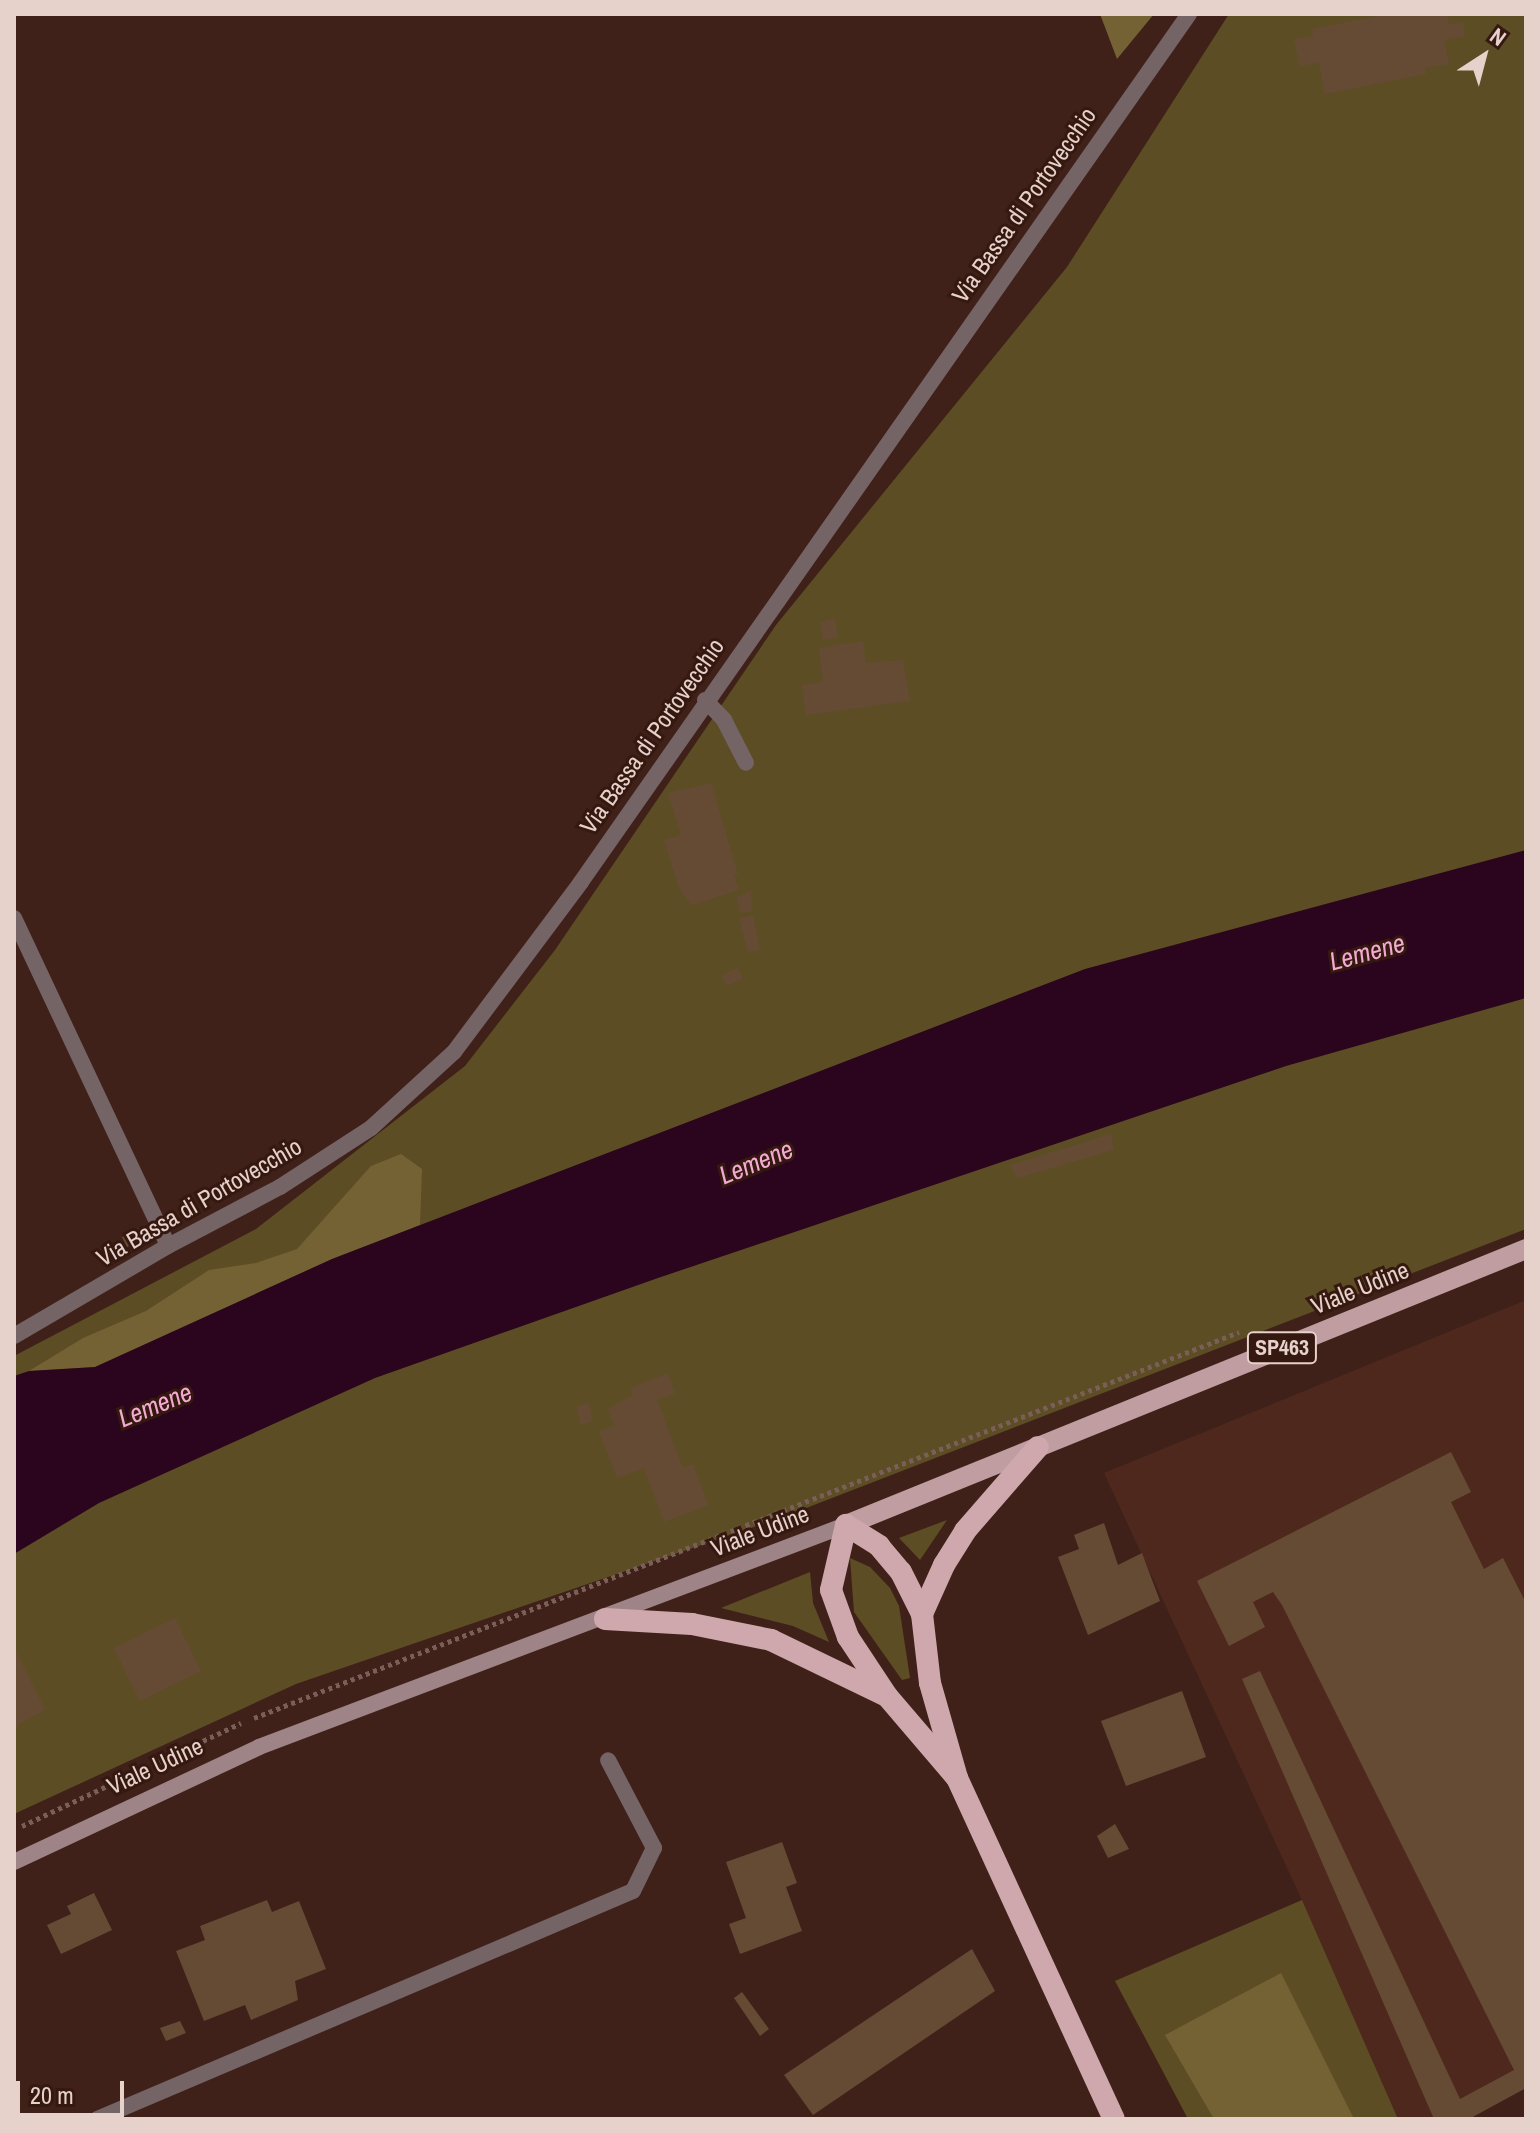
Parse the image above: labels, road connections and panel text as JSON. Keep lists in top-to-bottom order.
{
  "streets": {
    "main road": ["Viale Udine", "SP463"],
    "street": ["Via Bassa di Portovecchio"]
  },
  "water": ["Lemene"],
  "scale_bar": "20 m",
  "north": "top right"
}
